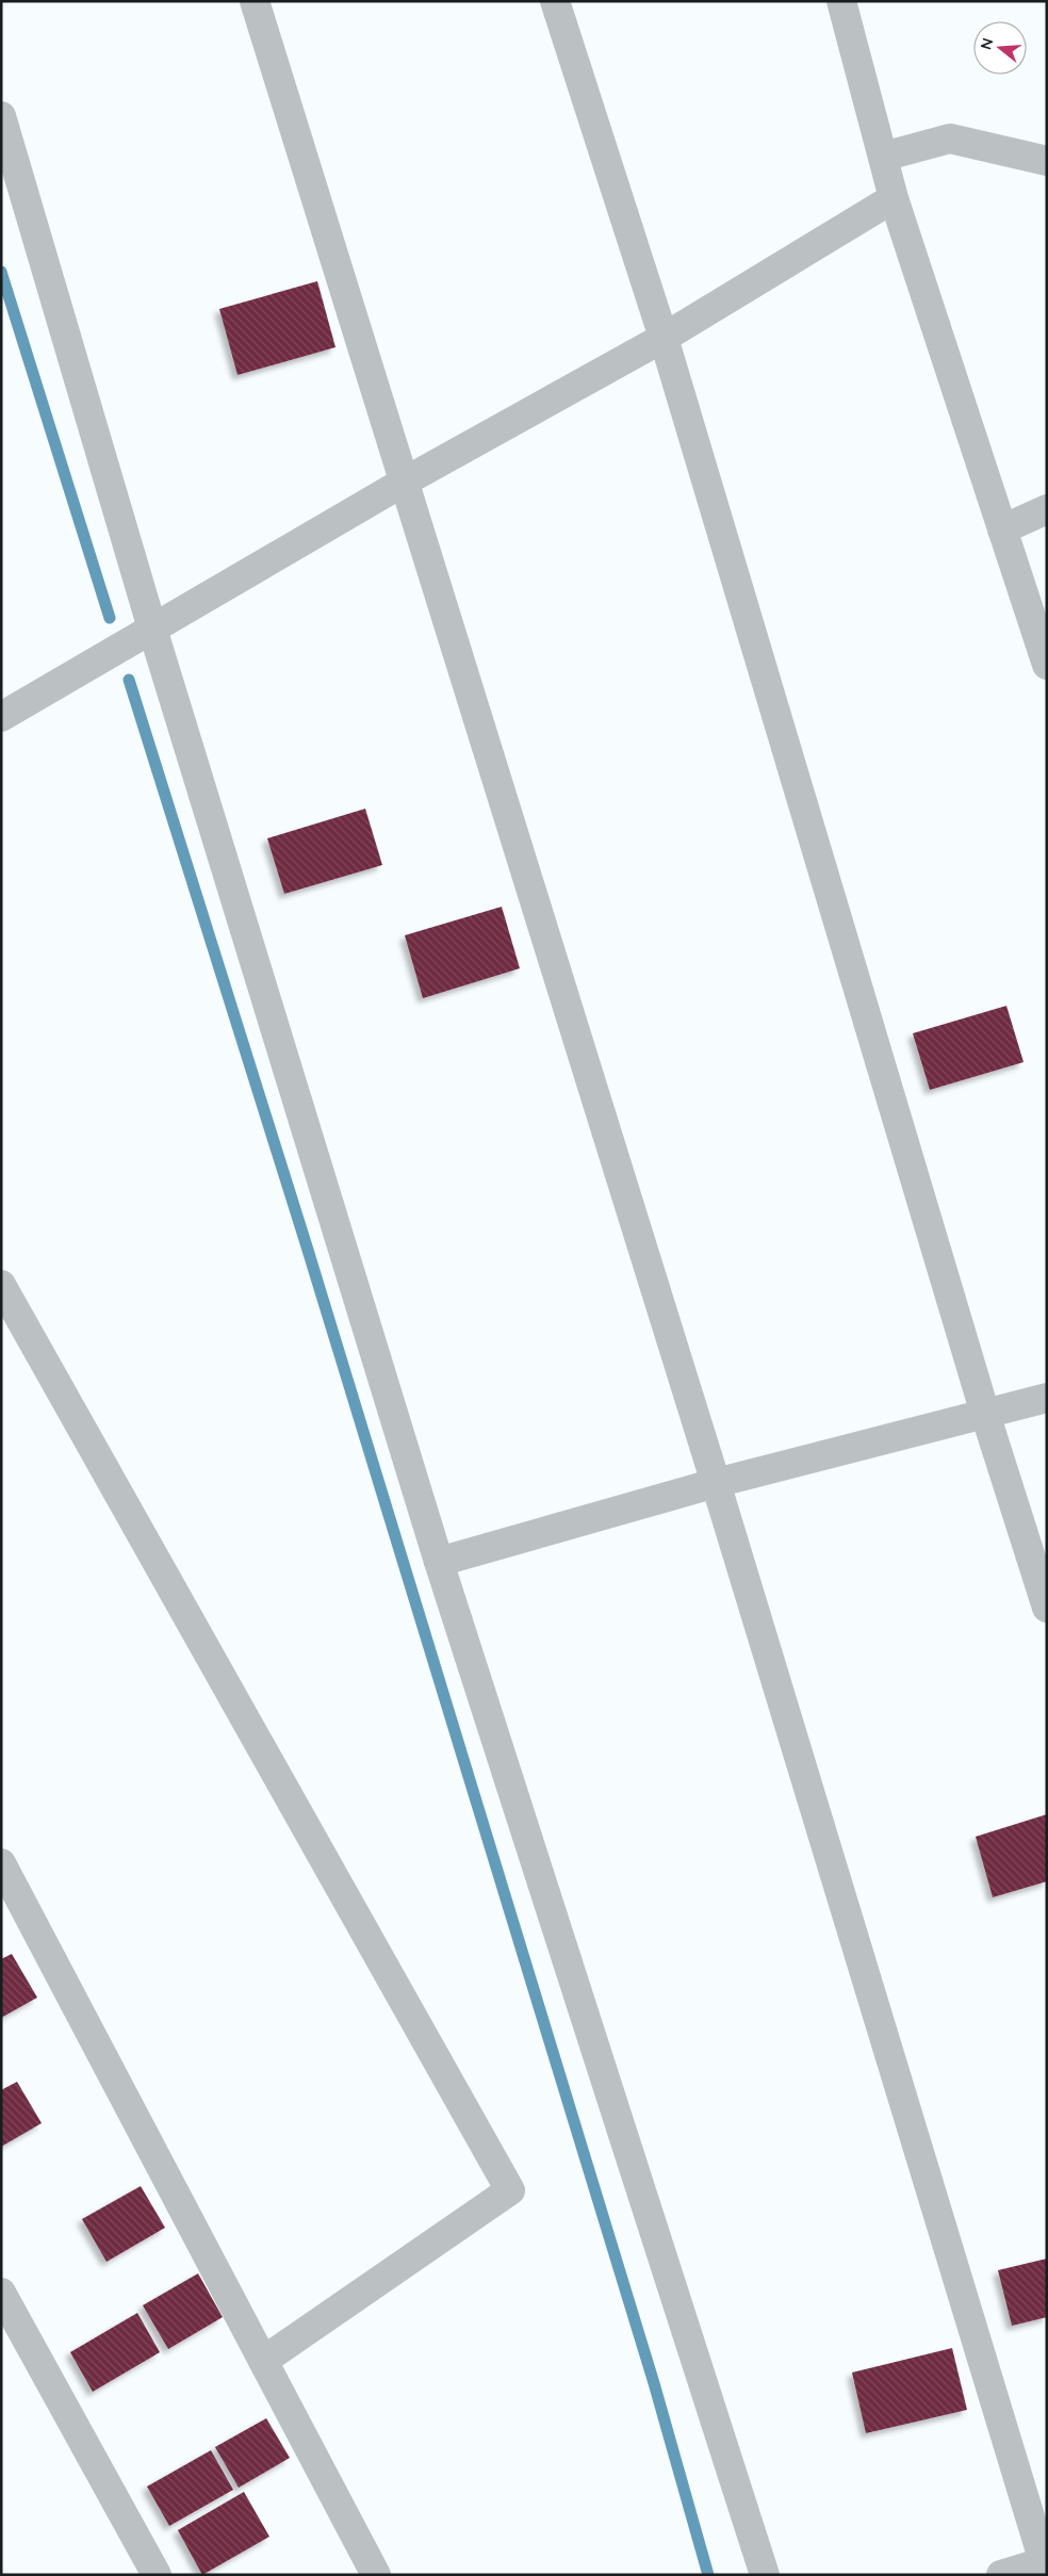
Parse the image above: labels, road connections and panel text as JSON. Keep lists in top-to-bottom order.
{
  "north": "left"
}
